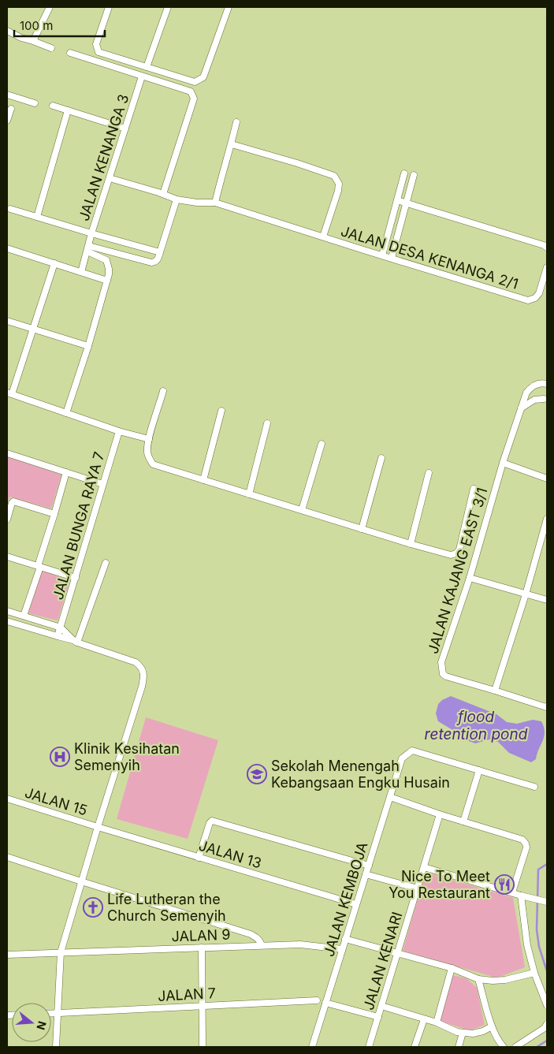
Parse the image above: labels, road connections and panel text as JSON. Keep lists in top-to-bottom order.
{
  "streets": {
    "street": [
      "JALAN KENANGA 3",
      "JALAN DESA KENANGA 2/1",
      "JALAN BUNGA RAYA 7",
      "JALAN KAJANG EAST 3/1",
      "JALAN 15",
      "JALAN 13",
      "JALAN KEMBOJA",
      "JALAN 9",
      "JALAN KENARI",
      "JALAN 7"
    ]
  },
  "crossings": [
    ["JALAN KENANGA 3", "JALAN DESA KENANGA 2/1"],
    ["JALAN 15", "JALAN 13"],
    ["JALAN 13", "JALAN KEMBOJA"],
    ["JALAN KEMBOJA", "JALAN 9"]
  ],
  "water": ["flood retention pond"],
  "places": {
    "hospital": ["Klinik Kesihatan Semenyih"],
    "school or university": ["Sekolah Menengah Kebangsaan Engku Husain"],
    "restaurant": ["Nice To Meet You Restaurant"],
    "church": ["Life Lutheran the Church Semenyih"]
  },
  "scale_bar": "100 m",
  "north": "right"
}
